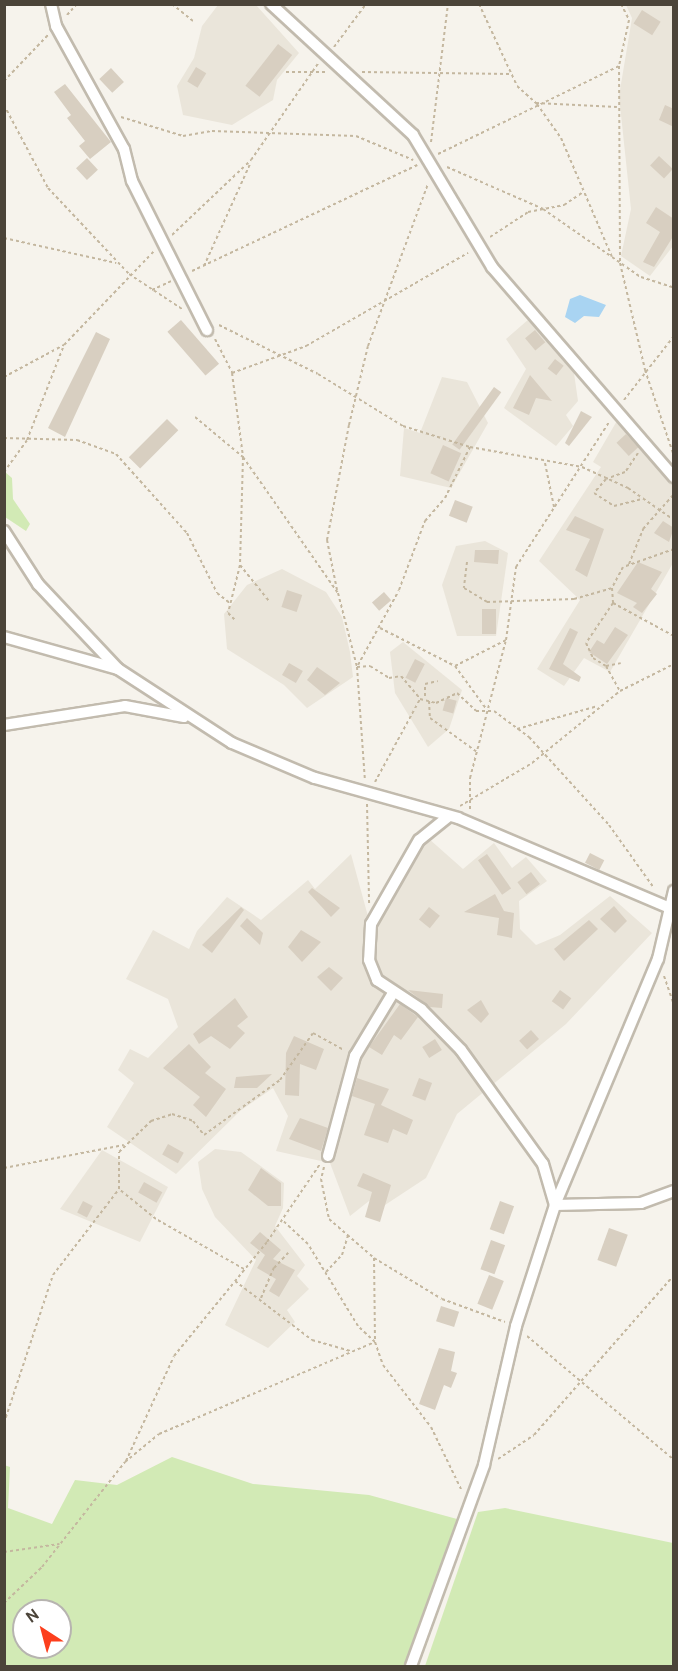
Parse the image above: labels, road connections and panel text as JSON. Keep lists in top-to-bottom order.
{
  "north": "top left"
}
